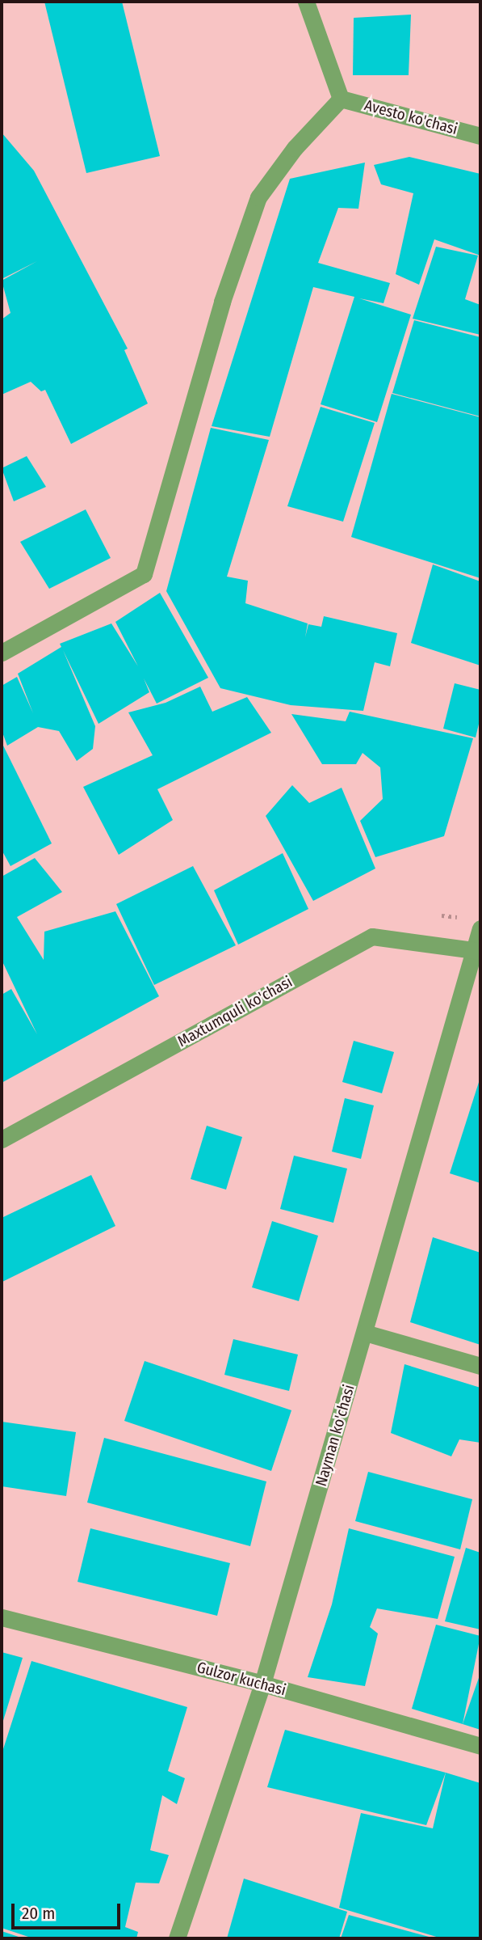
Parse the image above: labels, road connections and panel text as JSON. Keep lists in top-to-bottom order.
{
  "streets": {
    "street": [
      "Avesto ko'chasi",
      "Maxtumquli ko'chasi",
      "Nayman ko'chasi",
      "Gulzor kuchasi"
    ]
  },
  "crossings": [
    ["Maxtumquli ko'chasi", "Nayman ko'chasi"],
    ["Nayman ko'chasi", "Gulzor kuchasi"]
  ],
  "scale_bar": "20 m"
}
